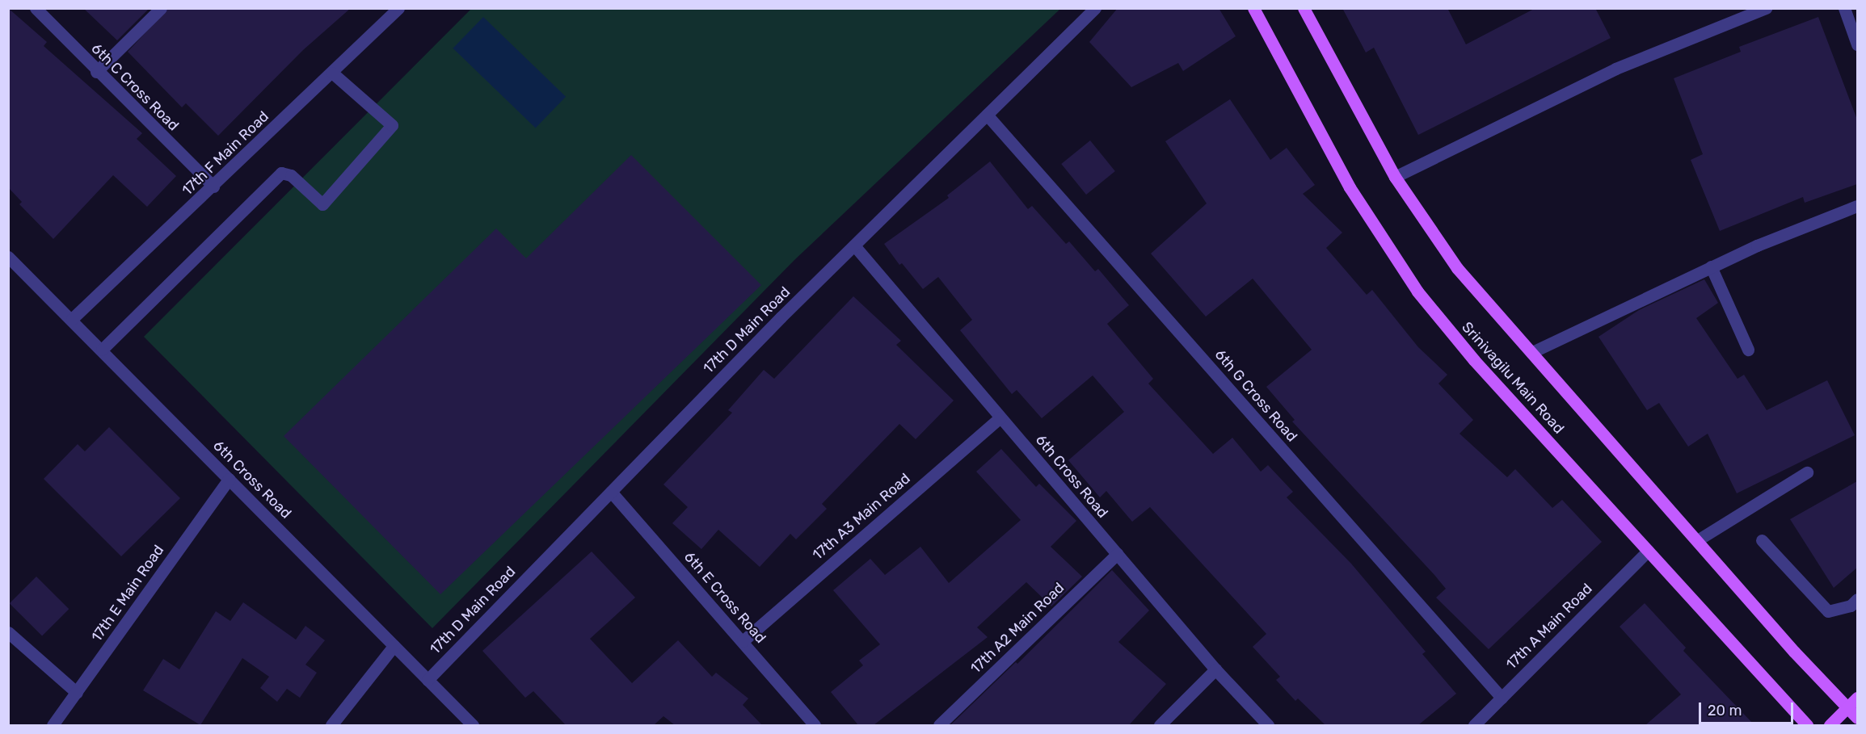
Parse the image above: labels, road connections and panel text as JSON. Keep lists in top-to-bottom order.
{
  "streets": {
    "main road": ["Srinivagilu Main Road"],
    "street": [
      "6th C Cross Road",
      "17th F Main Road",
      "17th D Main Road",
      "6th G Cross Road",
      "6th Cross Road",
      "17th A3 Main Road",
      "17th E Main Road",
      "6th E Cross Road",
      "17th A Main Road",
      "17th A2 Main Road"
    ]
  },
  "crossings": [
    ["6th C Cross Road", "17th F Main Road"],
    ["17th F Main Road", "6th Cross Road"],
    ["17th D Main Road", "6th G Cross Road"],
    ["17th D Main Road", "6th Cross Road"],
    ["17th D Main Road", "6th E Cross Road"],
    ["Srinivagilu Main Road", "17th A Main Road"],
    ["6th G Cross Road", "17th A Main Road"],
    ["6th Cross Road", "17th A3 Main Road"],
    ["6th Cross Road", "17th E Main Road"],
    ["6th Cross Road", "17th A2 Main Road"],
    ["17th A3 Main Road", "6th E Cross Road"]
  ],
  "scale_bar": "20 m"
}
